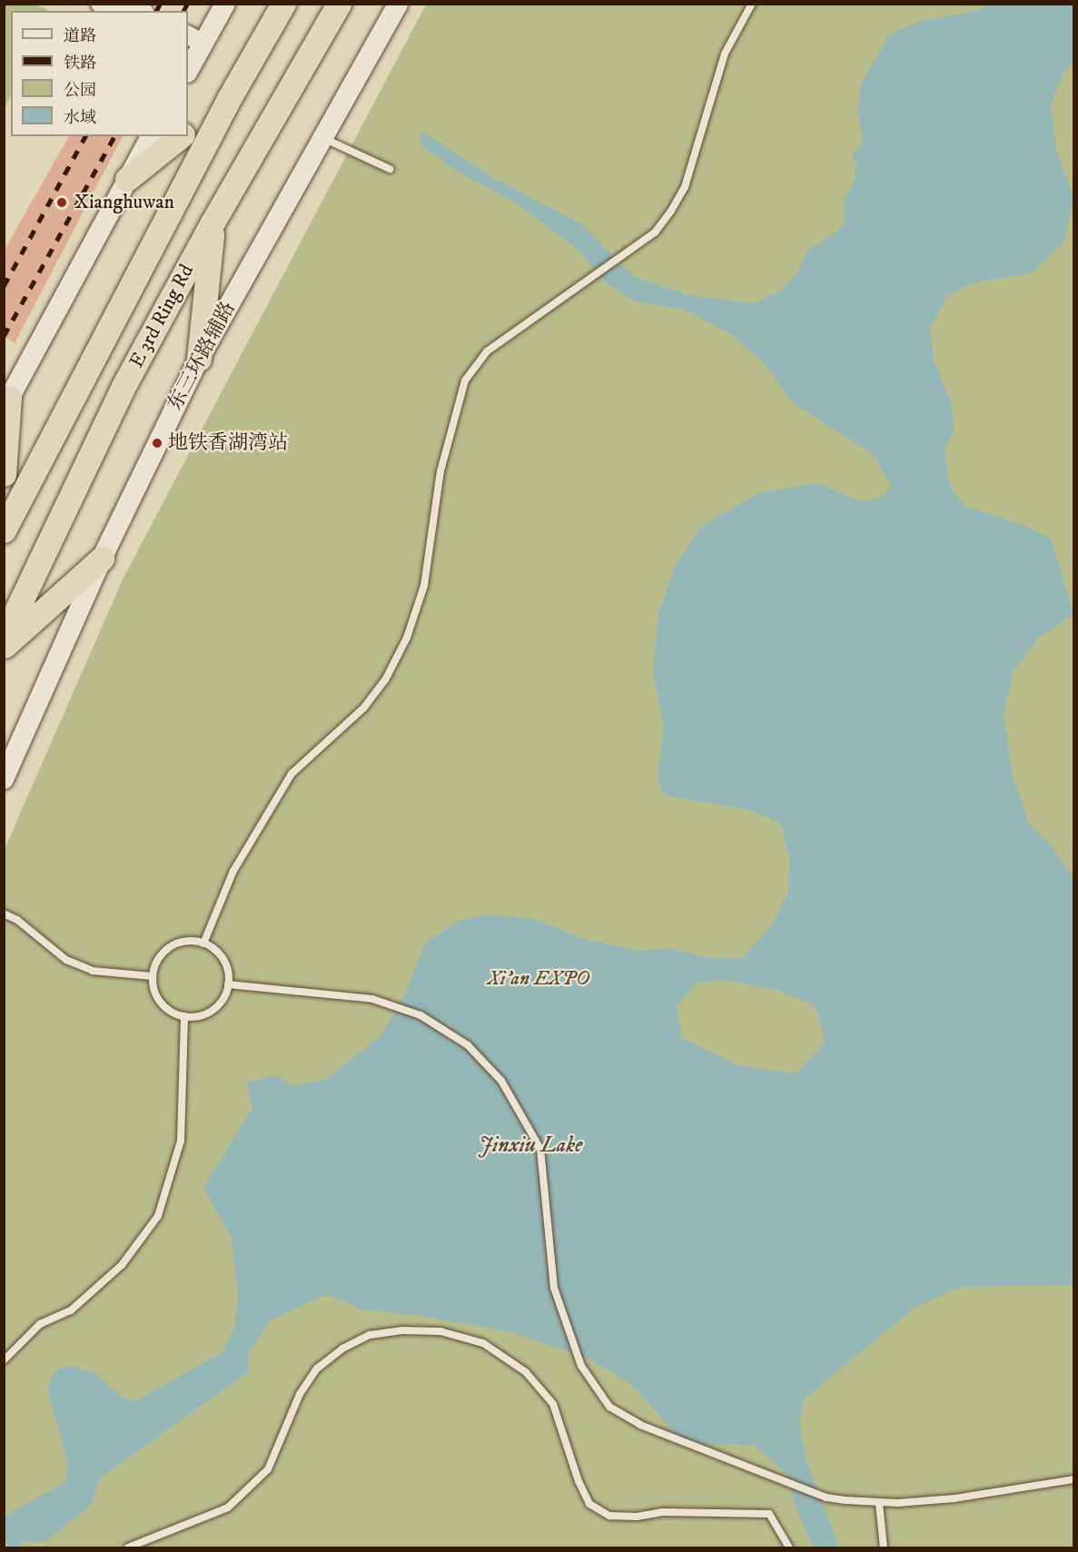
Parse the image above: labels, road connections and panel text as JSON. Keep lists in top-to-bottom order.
{
  "streets": {
    "highway": ["E 3rd Ring Rd"],
    "main road": ["东三环路辅路"]
  },
  "water": ["Jinxiu Lake"],
  "parks": ["Xi'an EXPO"],
  "places": ["Xianghuwan", "地铁香湖湾站"],
  "legend": [
    "道路",
    "铁路",
    "公园",
    "水域"
  ]
}
